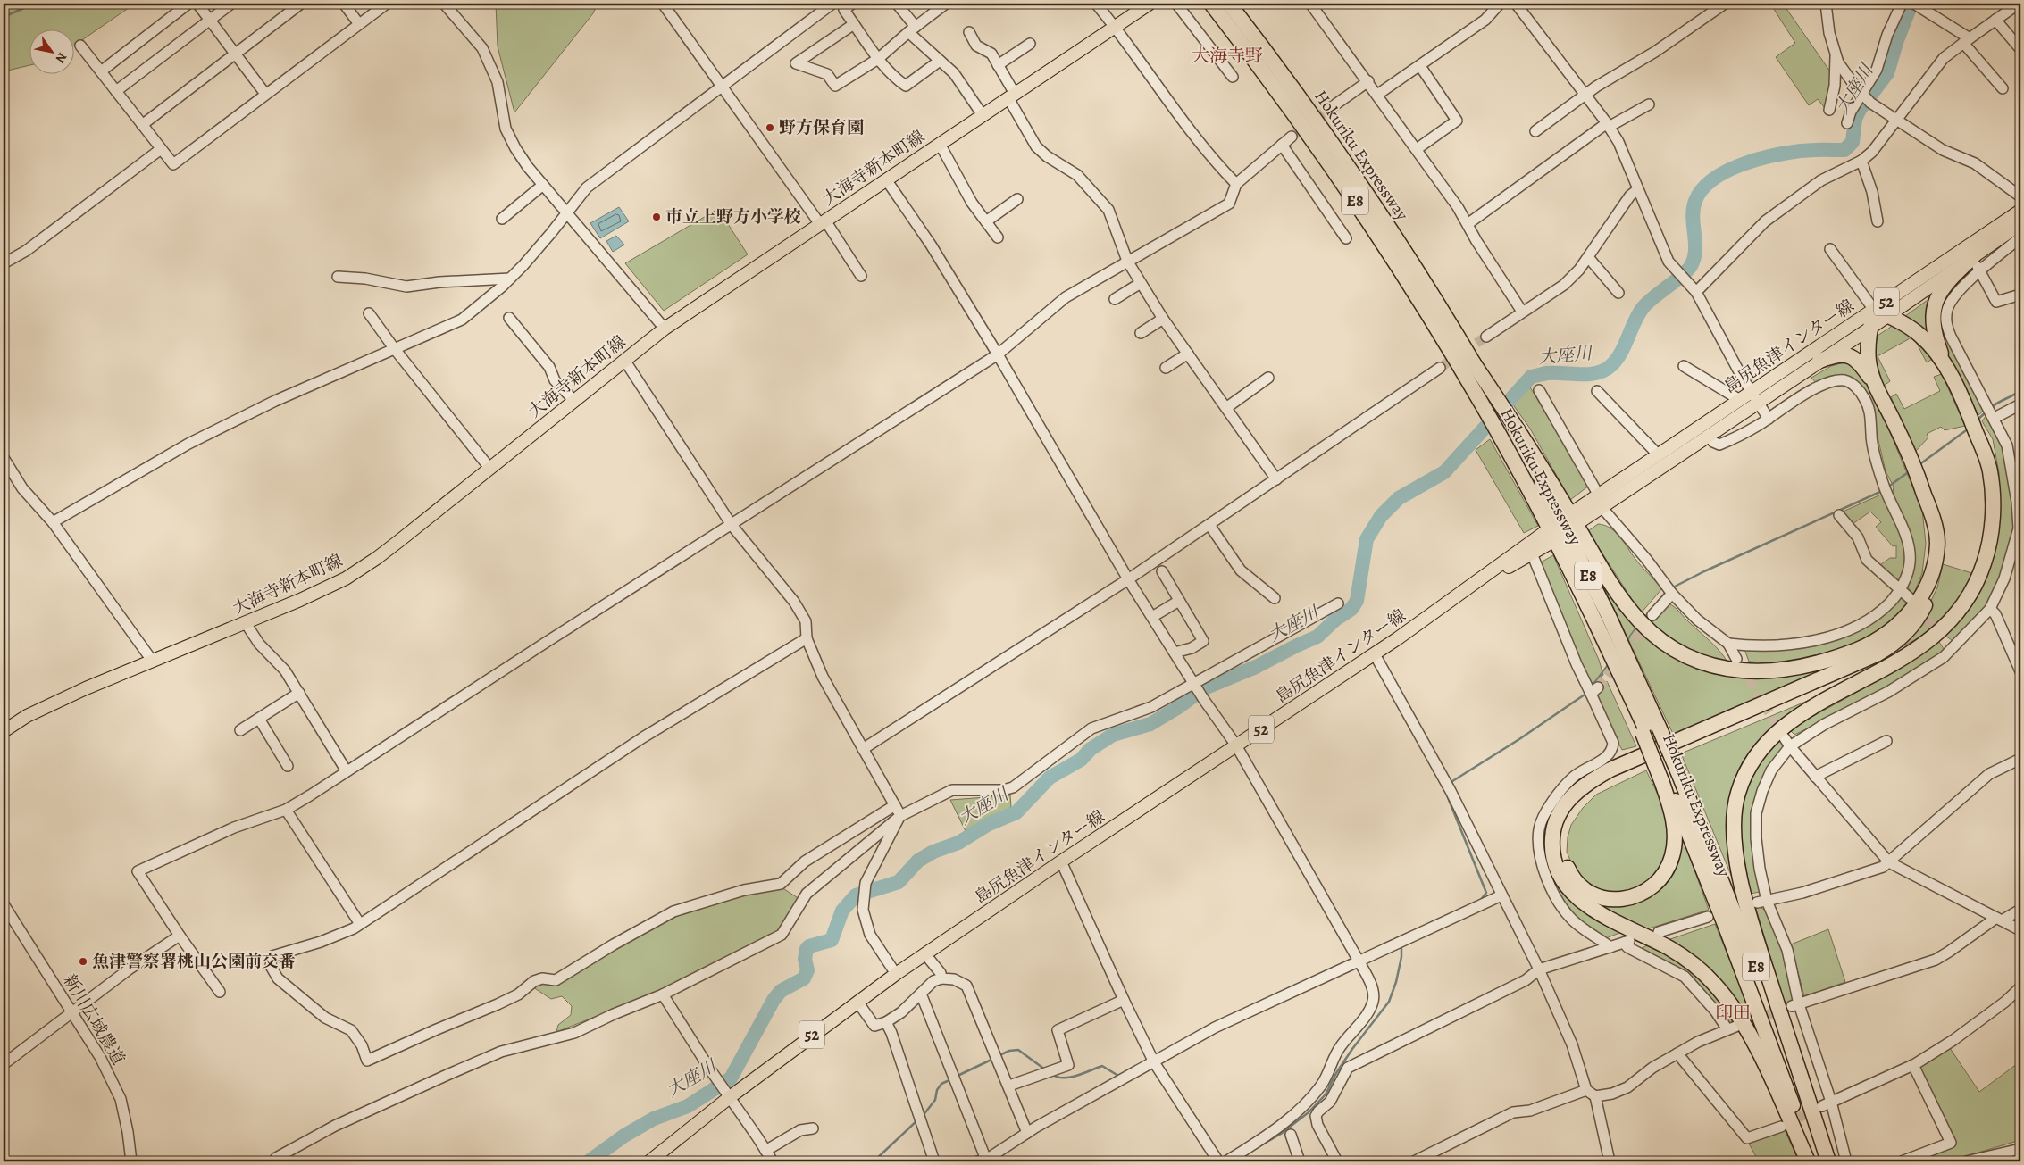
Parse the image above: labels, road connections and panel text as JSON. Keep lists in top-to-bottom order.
{
  "streets": {
    "highway": ["Hokuriku Expressway", "E8"],
    "main road": ["大海寺新本町線", "52", "島尻魚津インター線"],
    "street": ["新川広域農道"]
  },
  "districts": ["大海寺野", "印田"],
  "water": ["大座川"],
  "places": ["野方保育園", "市立上野方小学校", "魚津警察署桃山公園前交番"],
  "north": "bottom right"
}
